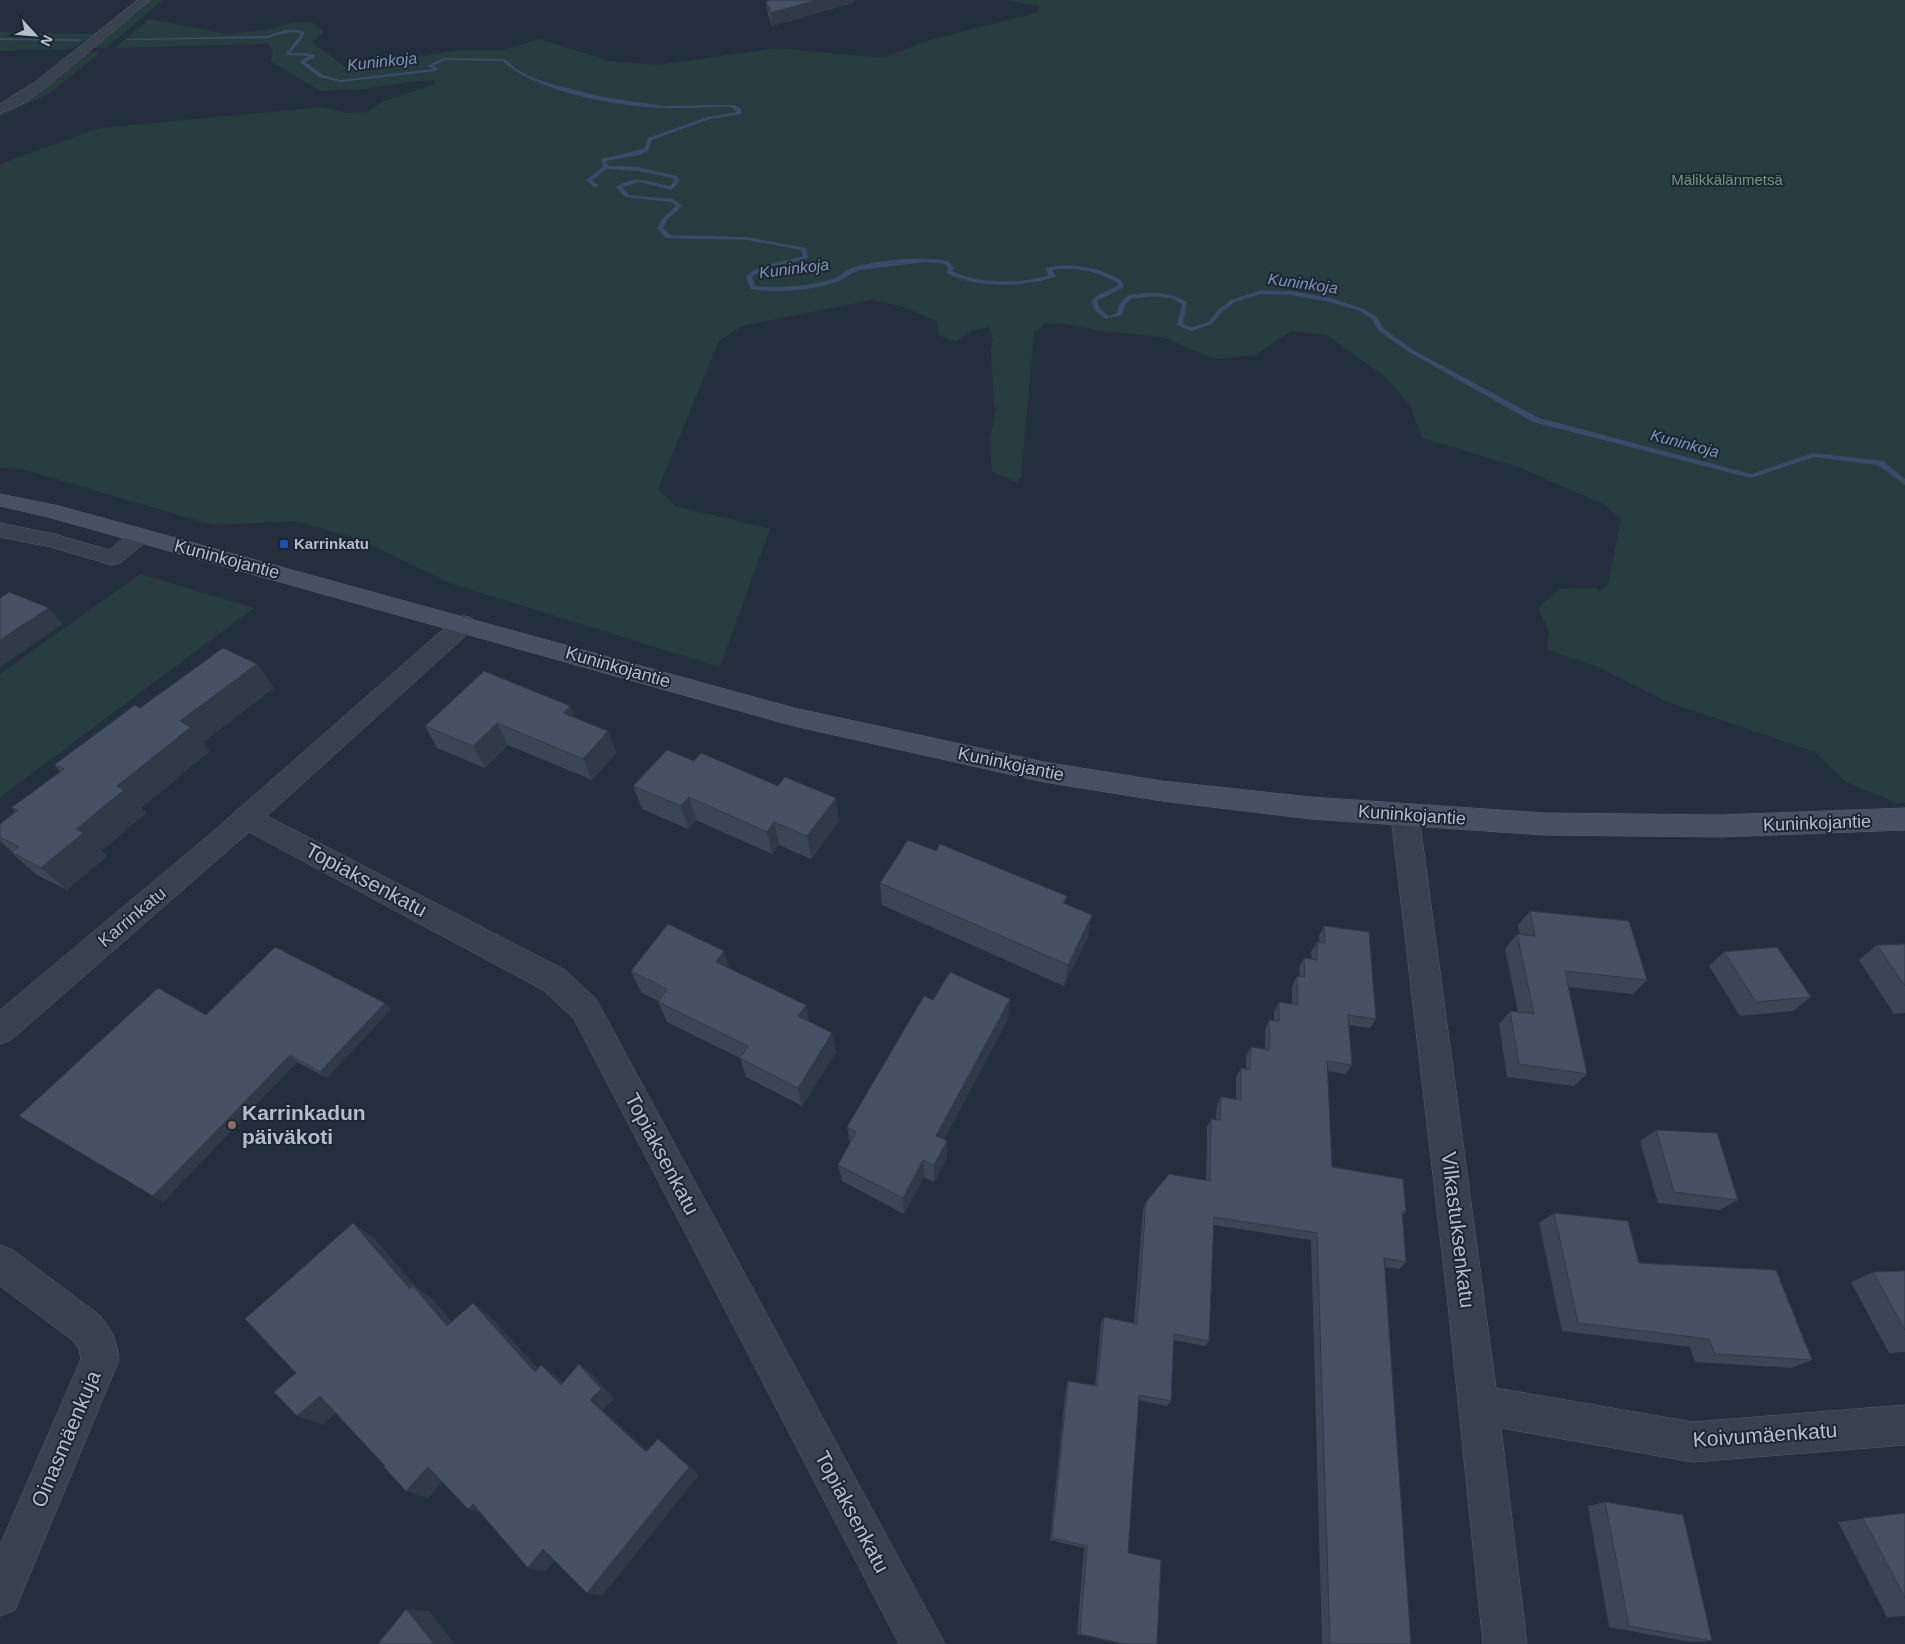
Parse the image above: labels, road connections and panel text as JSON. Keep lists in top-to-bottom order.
{
  "streets": {
    "main road": ["Kuninkojantie"],
    "street": [
      "Topiaksenkatu",
      "Karrinkatu",
      "Vilkastuksenkatu",
      "Koivumäenkatu",
      "Oinasmäenkuja"
    ]
  },
  "crossings": [
    ["Kuninkojantie", "Karrinkatu"],
    ["Kuninkojantie", "Vilkastuksenkatu"],
    ["Topiaksenkatu", "Karrinkatu"],
    ["Vilkastuksenkatu", "Koivumäenkatu"]
  ],
  "water": ["Kuninkoja"],
  "parks": ["Mälikkälänmetsä"],
  "places": {
    "transit": ["Karrinkatu"],
    "other": ["Karrinkadun päiväkoti"]
  },
  "north": "bottom right"
}
